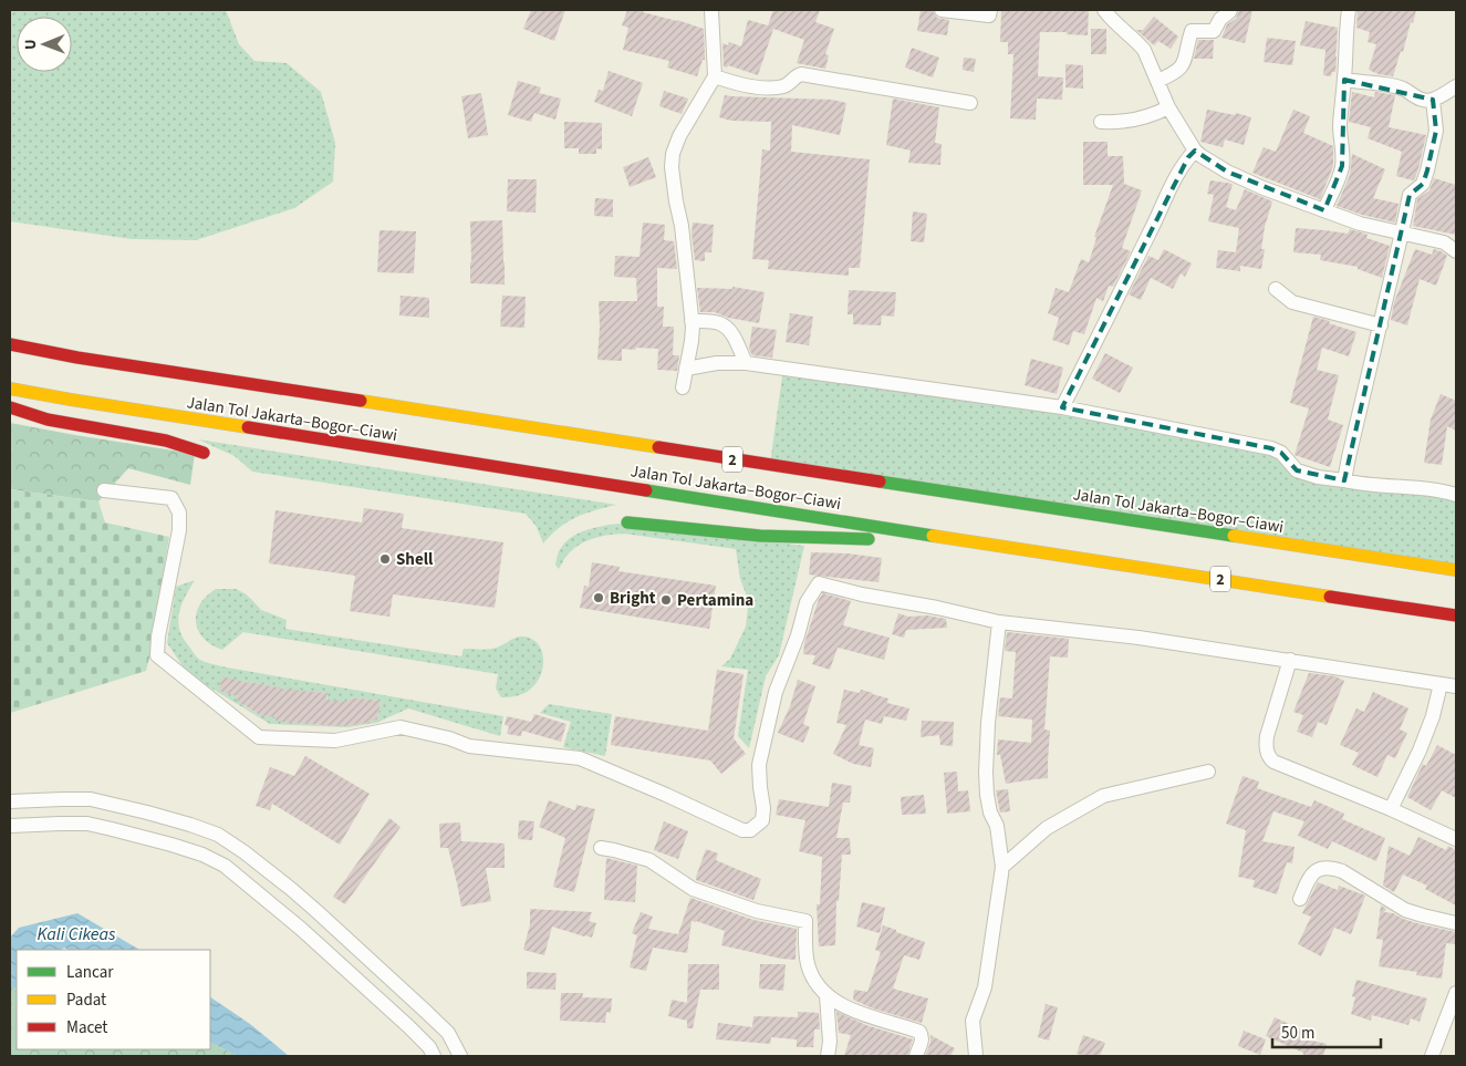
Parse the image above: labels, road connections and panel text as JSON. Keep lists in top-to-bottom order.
{
  "streets": {
    "highway": ["Jalan Tol Jakarta–Bogor–Ciawi", "2"]
  },
  "water": ["Kali Cikeas"],
  "places": ["Shell", "Bright", "Pertamina"],
  "legend": ["Lancar", "Padat", "Macet"],
  "scale_bar": "50 m",
  "north": "left"
}
